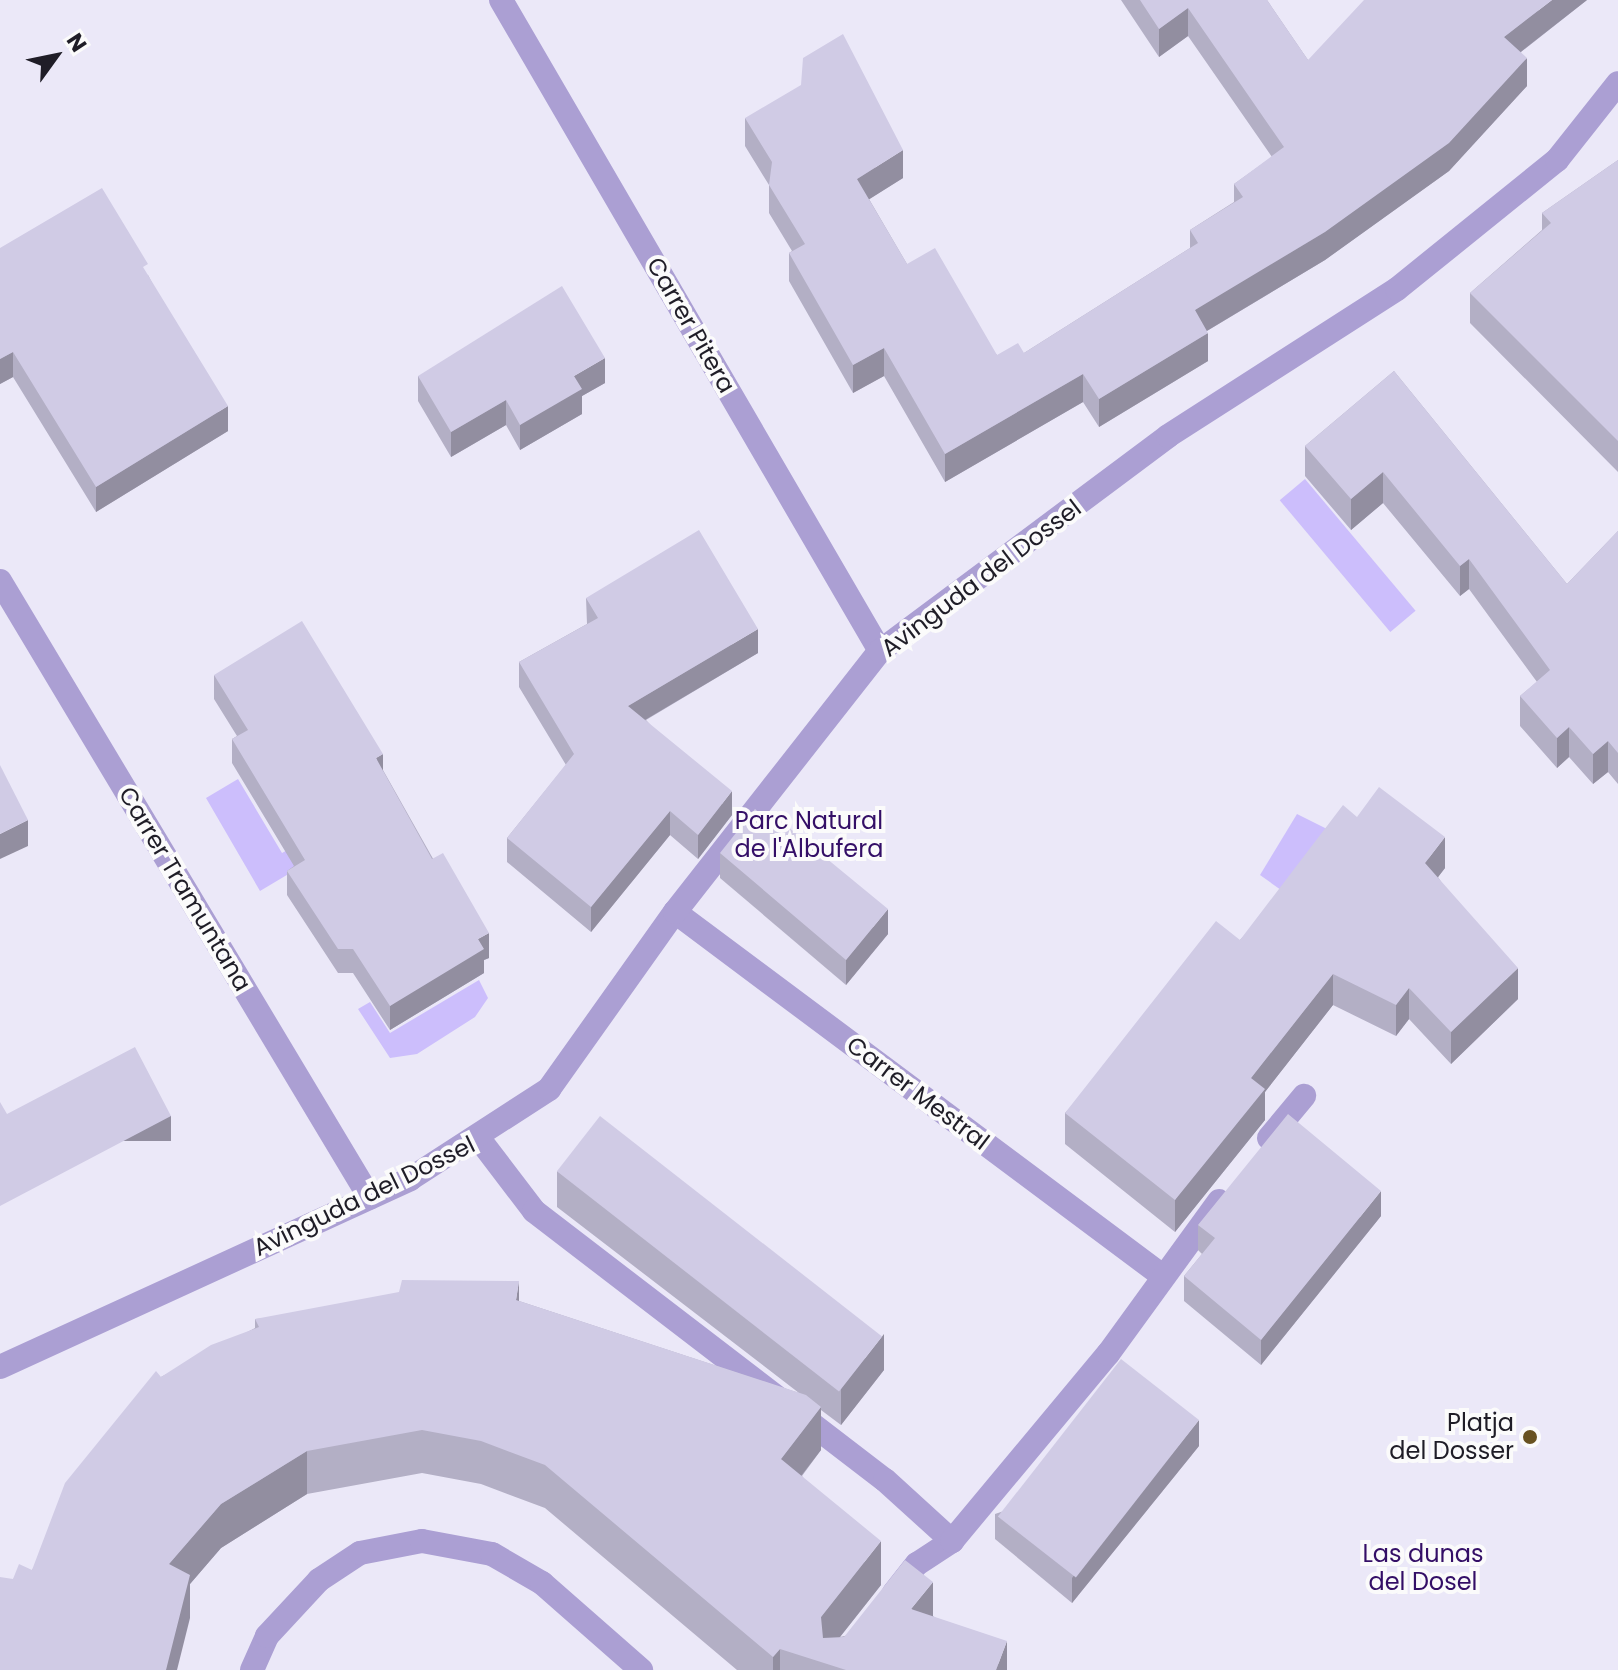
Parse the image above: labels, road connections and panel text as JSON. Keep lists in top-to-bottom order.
{
  "streets": {
    "street": [
      "Carrer Pitera",
      "Avinguda del Dossel",
      "Carrer Tramuntana",
      "Carrer Mestral"
    ]
  },
  "crossings": [
    ["Carrer Pitera", "Avinguda del Dossel"],
    ["Avinguda del Dossel", "Carrer Tramuntana"],
    ["Avinguda del Dossel", "Carrer Mestral"]
  ],
  "parks": ["Parc Natural de l'Albufera", "Las dunas del Dosel"],
  "places": ["Platja del Dosser"],
  "north": "top right"
}
